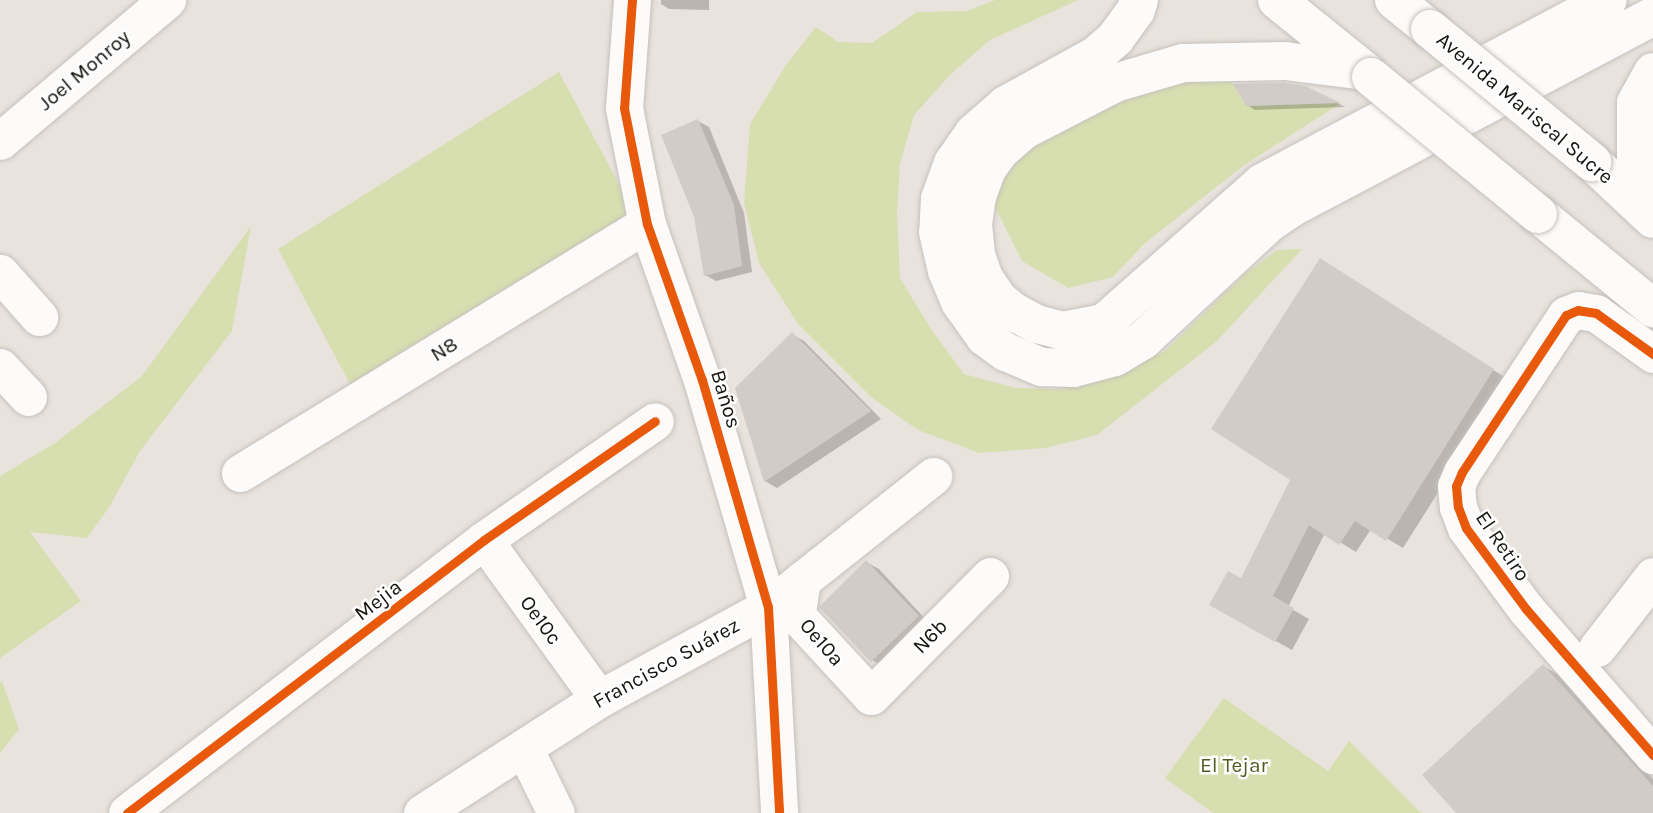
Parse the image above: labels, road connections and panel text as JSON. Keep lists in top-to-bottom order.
{
  "streets": {
    "main road": ["Avenida Mariscal Sucre"],
    "street": [
      "Joel Monroy",
      "N8",
      "Baños",
      "El Retiro",
      "Mejia",
      "Oe10c",
      "N6b",
      "Oe10a",
      "Francisco Suárez"
    ]
  },
  "crossings": [
    ["N8", "Baños"],
    ["Baños", "Francisco Suárez"],
    ["Mejia", "Oe10c"],
    ["Oe10c", "Francisco Suárez"],
    ["N6b", "Oe10a"],
    ["Oe10a", "Francisco Suárez"]
  ],
  "parks": ["El Tejar"]
}
